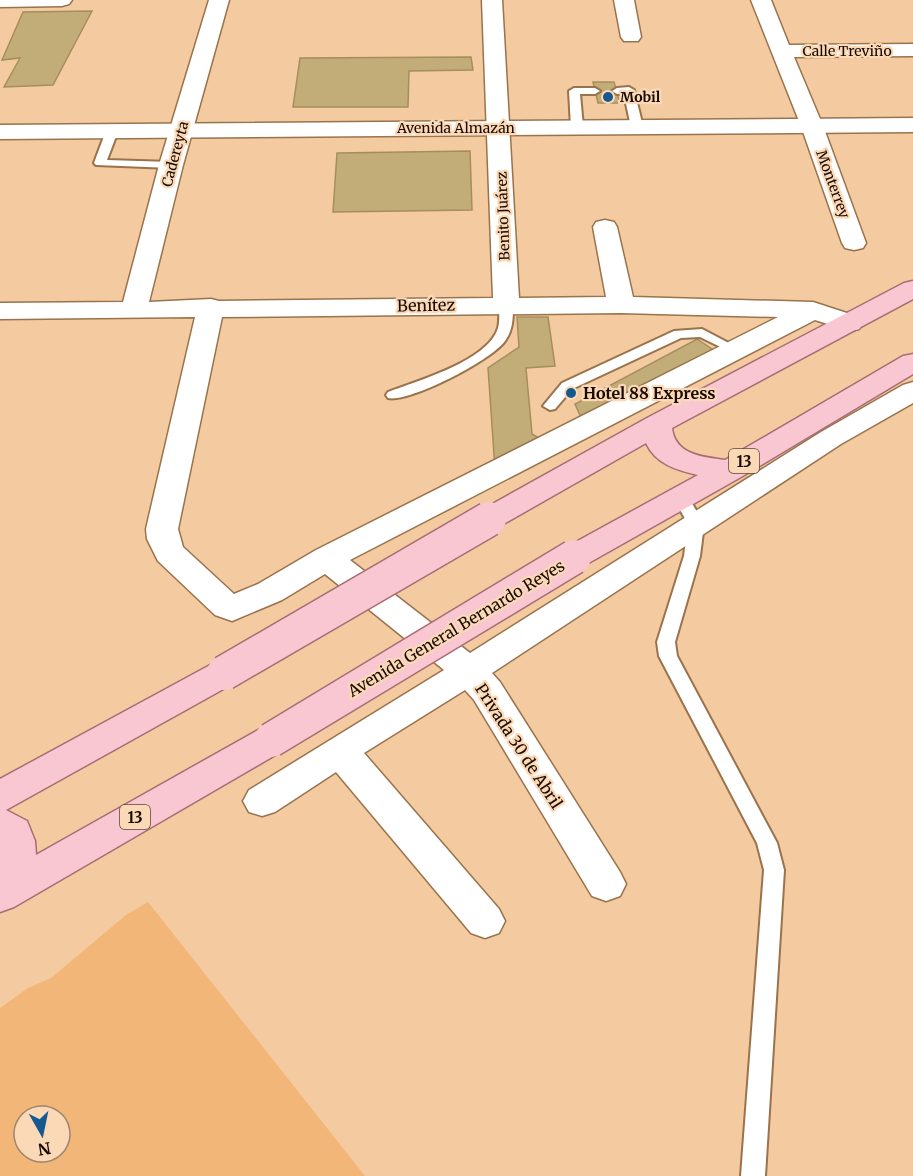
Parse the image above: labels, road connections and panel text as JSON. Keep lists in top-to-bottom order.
{
  "streets": {
    "main road": ["13", "Avenida General Bernardo Reyes"],
    "street": [
      "Calle Treviño",
      "Avenida Almazán",
      "Cadereyta",
      "Monterrey",
      "Benito Juárez",
      "Benítez",
      "Privada 30 de Abril"
    ]
  },
  "crossings": [
    ["Calle Treviño", "Monterrey"],
    ["Avenida Almazán", "Cadereyta"],
    ["Avenida Almazán", "Monterrey"],
    ["Avenida Almazán", "Benito Juárez"],
    ["Cadereyta", "Benítez"],
    ["Benito Juárez", "Benítez"]
  ],
  "places": ["Mobil", "Hotel 88 Express"],
  "north": "bottom"
}
